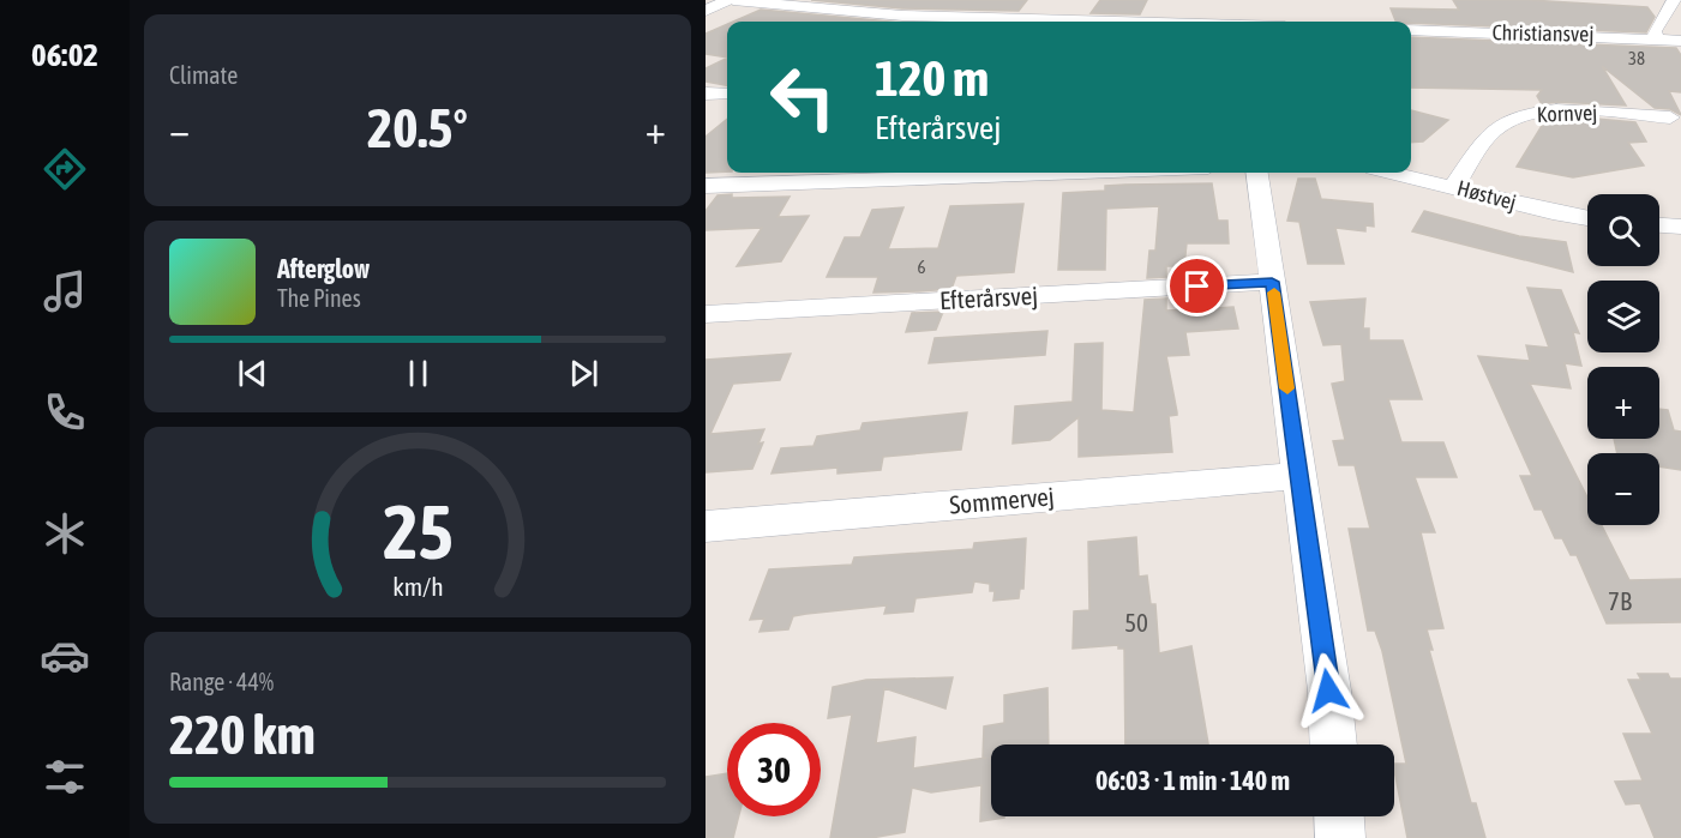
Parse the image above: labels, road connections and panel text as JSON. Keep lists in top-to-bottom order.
{
  "streets": {
    "street": [
      "Christiansvej",
      "Kornvej",
      "Høstvej",
      "Efterårsvej",
      "Sommervej"
    ]
  },
  "crossings": [
    ["Kornvej", "Høstvej"]
  ],
  "house_numbers": [
    "38",
    "6",
    "7B",
    "50"
  ],
  "page": {
    "tabs": "06:02",
    "tile": [
      "Climate",
      ["Range · 44%", "220 km"]
    ],
    "turn": ["120 m", "Efterårsvej"],
    "heat": ["−", "20.5°", "+"],
    "map_buttons": ["+", "−"],
    "song": ["Afterglow", "The Pines"],
    "limit": "30",
    "trip": "06:03 · 1 min · 140 m",
    "gauge": ["25", "km/h"]
  }
}
